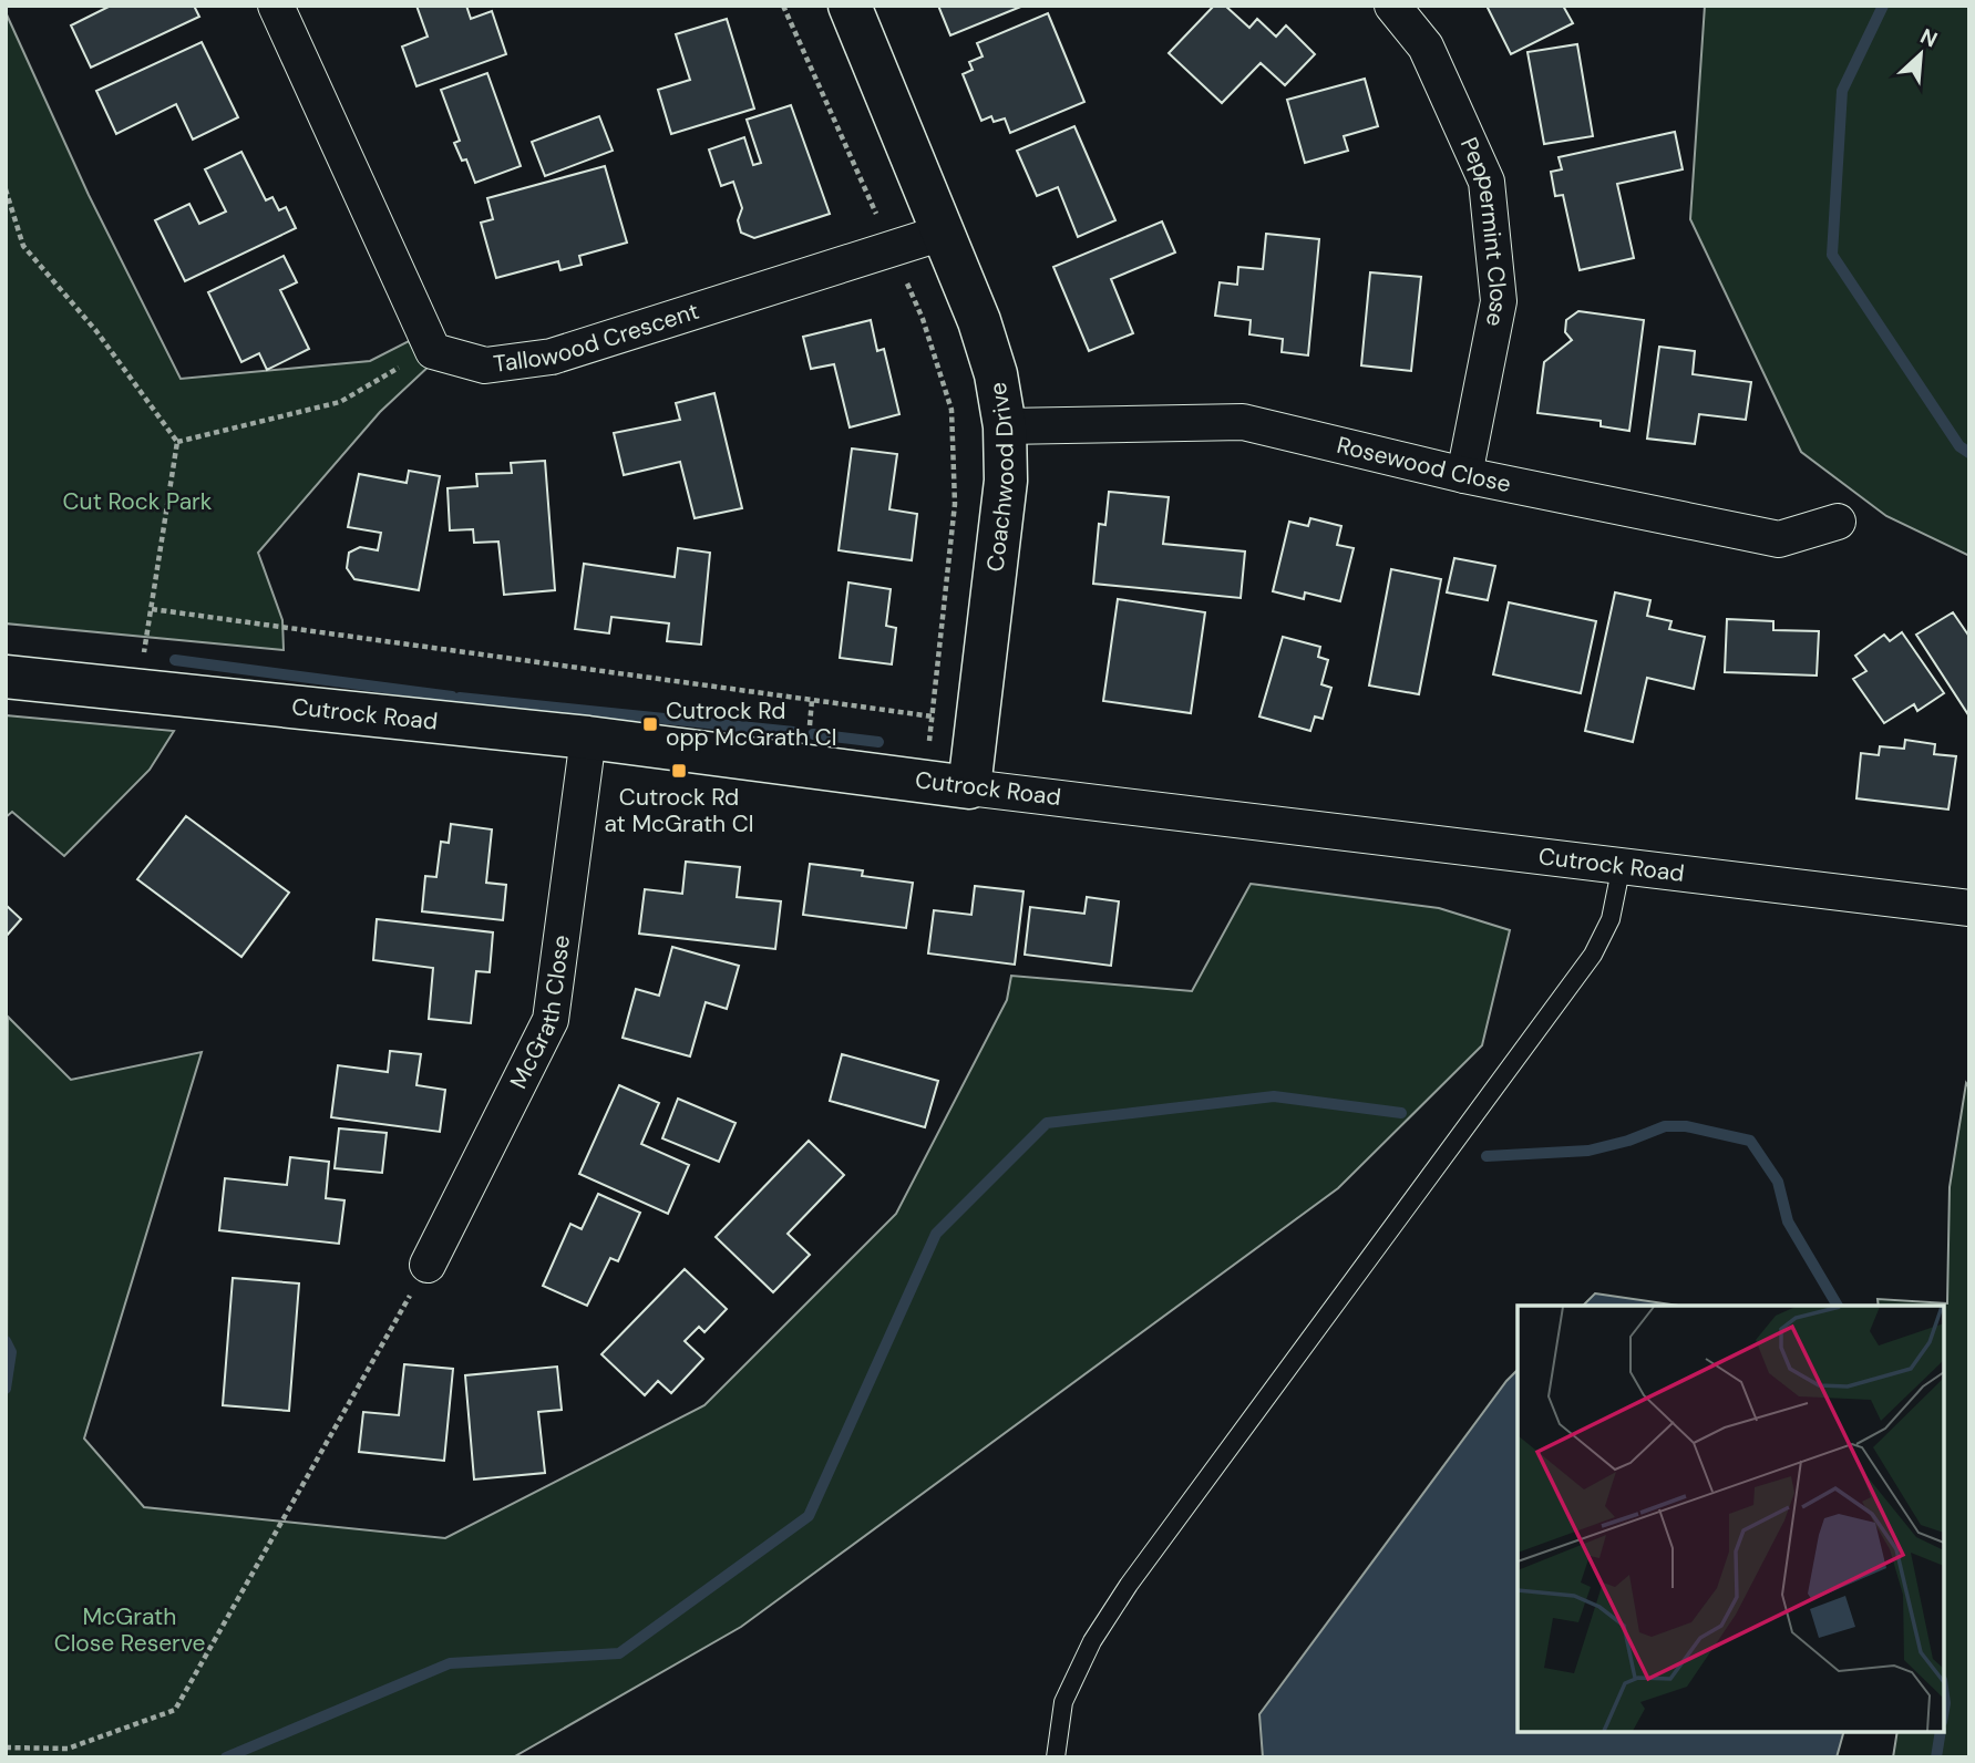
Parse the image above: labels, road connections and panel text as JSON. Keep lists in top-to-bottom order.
{
  "streets": {
    "street": [
      "Peppermint Close",
      "Tallowood Crescent",
      "Rosewood Close",
      "Coachwood Drive",
      "Cutrock Road",
      "McGrath Close"
    ]
  },
  "crossings": [
    ["Peppermint Close", "Rosewood Close"],
    ["Tallowood Crescent", "Coachwood Drive"],
    ["Rosewood Close", "Coachwood Drive"],
    ["Coachwood Drive", "Cutrock Road"],
    ["Cutrock Road", "McGrath Close"]
  ],
  "parks": ["Cut Rock Park", "McGrath Close Reserve"],
  "places": {
    "transit": ["Cutrock Rd opp McGrath Cl", "Cutrock Rd at McGrath Cl"]
  },
  "north": "top right"
}
